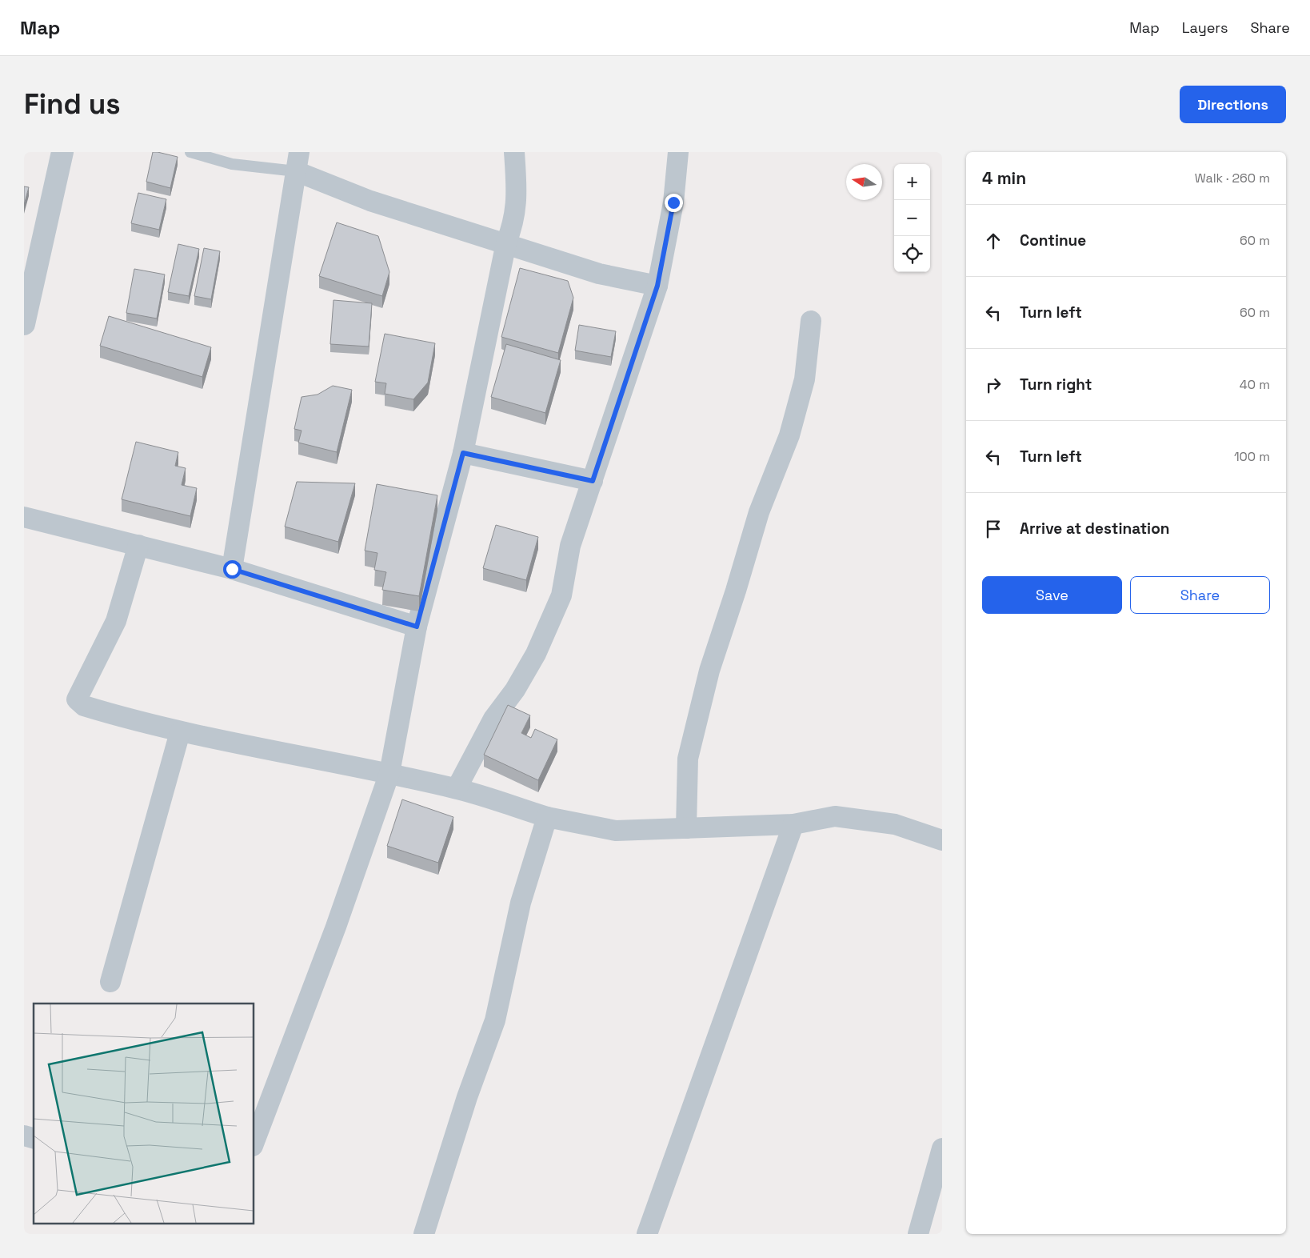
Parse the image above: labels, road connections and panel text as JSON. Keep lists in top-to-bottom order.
{
  "north": "left",
  "page": {
    "header": "Map",
    "nav": ["Map", "Layers", "Share"],
    "buttons": [
      "Directions",
      ["Save", "Share"]
    ],
    "title": "Find us",
    "heading": ["4 min", "Walk · 260 m"],
    "map_buttons": ["+", "−"],
    "list": [
      ["Continue", "60 m"],
      ["Turn left", "60 m"],
      ["Turn right", "40 m"],
      ["Turn left", "100 m"],
      "Arrive at destination"
    ]
  }
}
